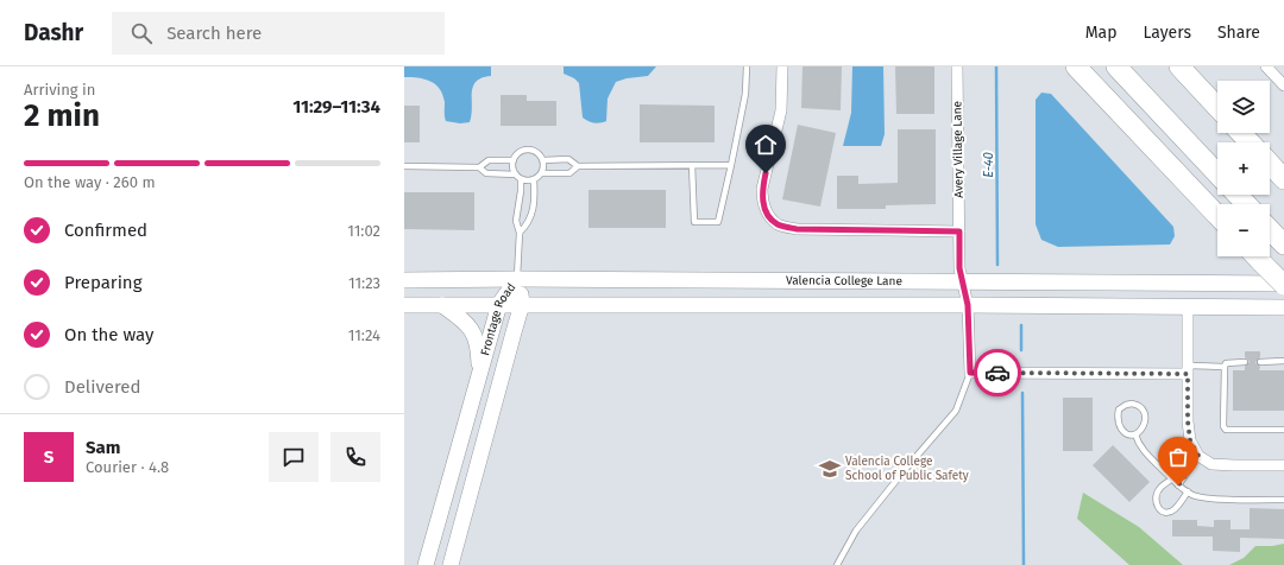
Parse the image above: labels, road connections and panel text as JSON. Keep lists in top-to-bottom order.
{
  "streets": {
    "street": ["Avery Village Lane", "Valencia College Lane", "Frontage Road"]
  },
  "crossings": [
    ["Avery Village Lane", "Valencia College Lane"],
    ["Valencia College Lane", "Frontage Road"]
  ],
  "water": ["E-40"],
  "places": {
    "school or university": ["Valencia College School of Public Safety"]
  },
  "page": {
    "header": "Dashr",
    "search": "Search here",
    "nav": ["Map", "Layers", "Share"],
    "heading": ["2 min", "Arriving in", "11:29–11:34"],
    "panel": ["Sam", "Courier · 4.8"],
    "map_buttons": ["+", "−"],
    "bar": "On the way · 260 m",
    "list": [
      ["Confirmed", "11:02"],
      ["Preparing", "11:23"],
      ["On the way", "11:24"],
      "Delivered"
    ],
    "round": "S"
  }
}
